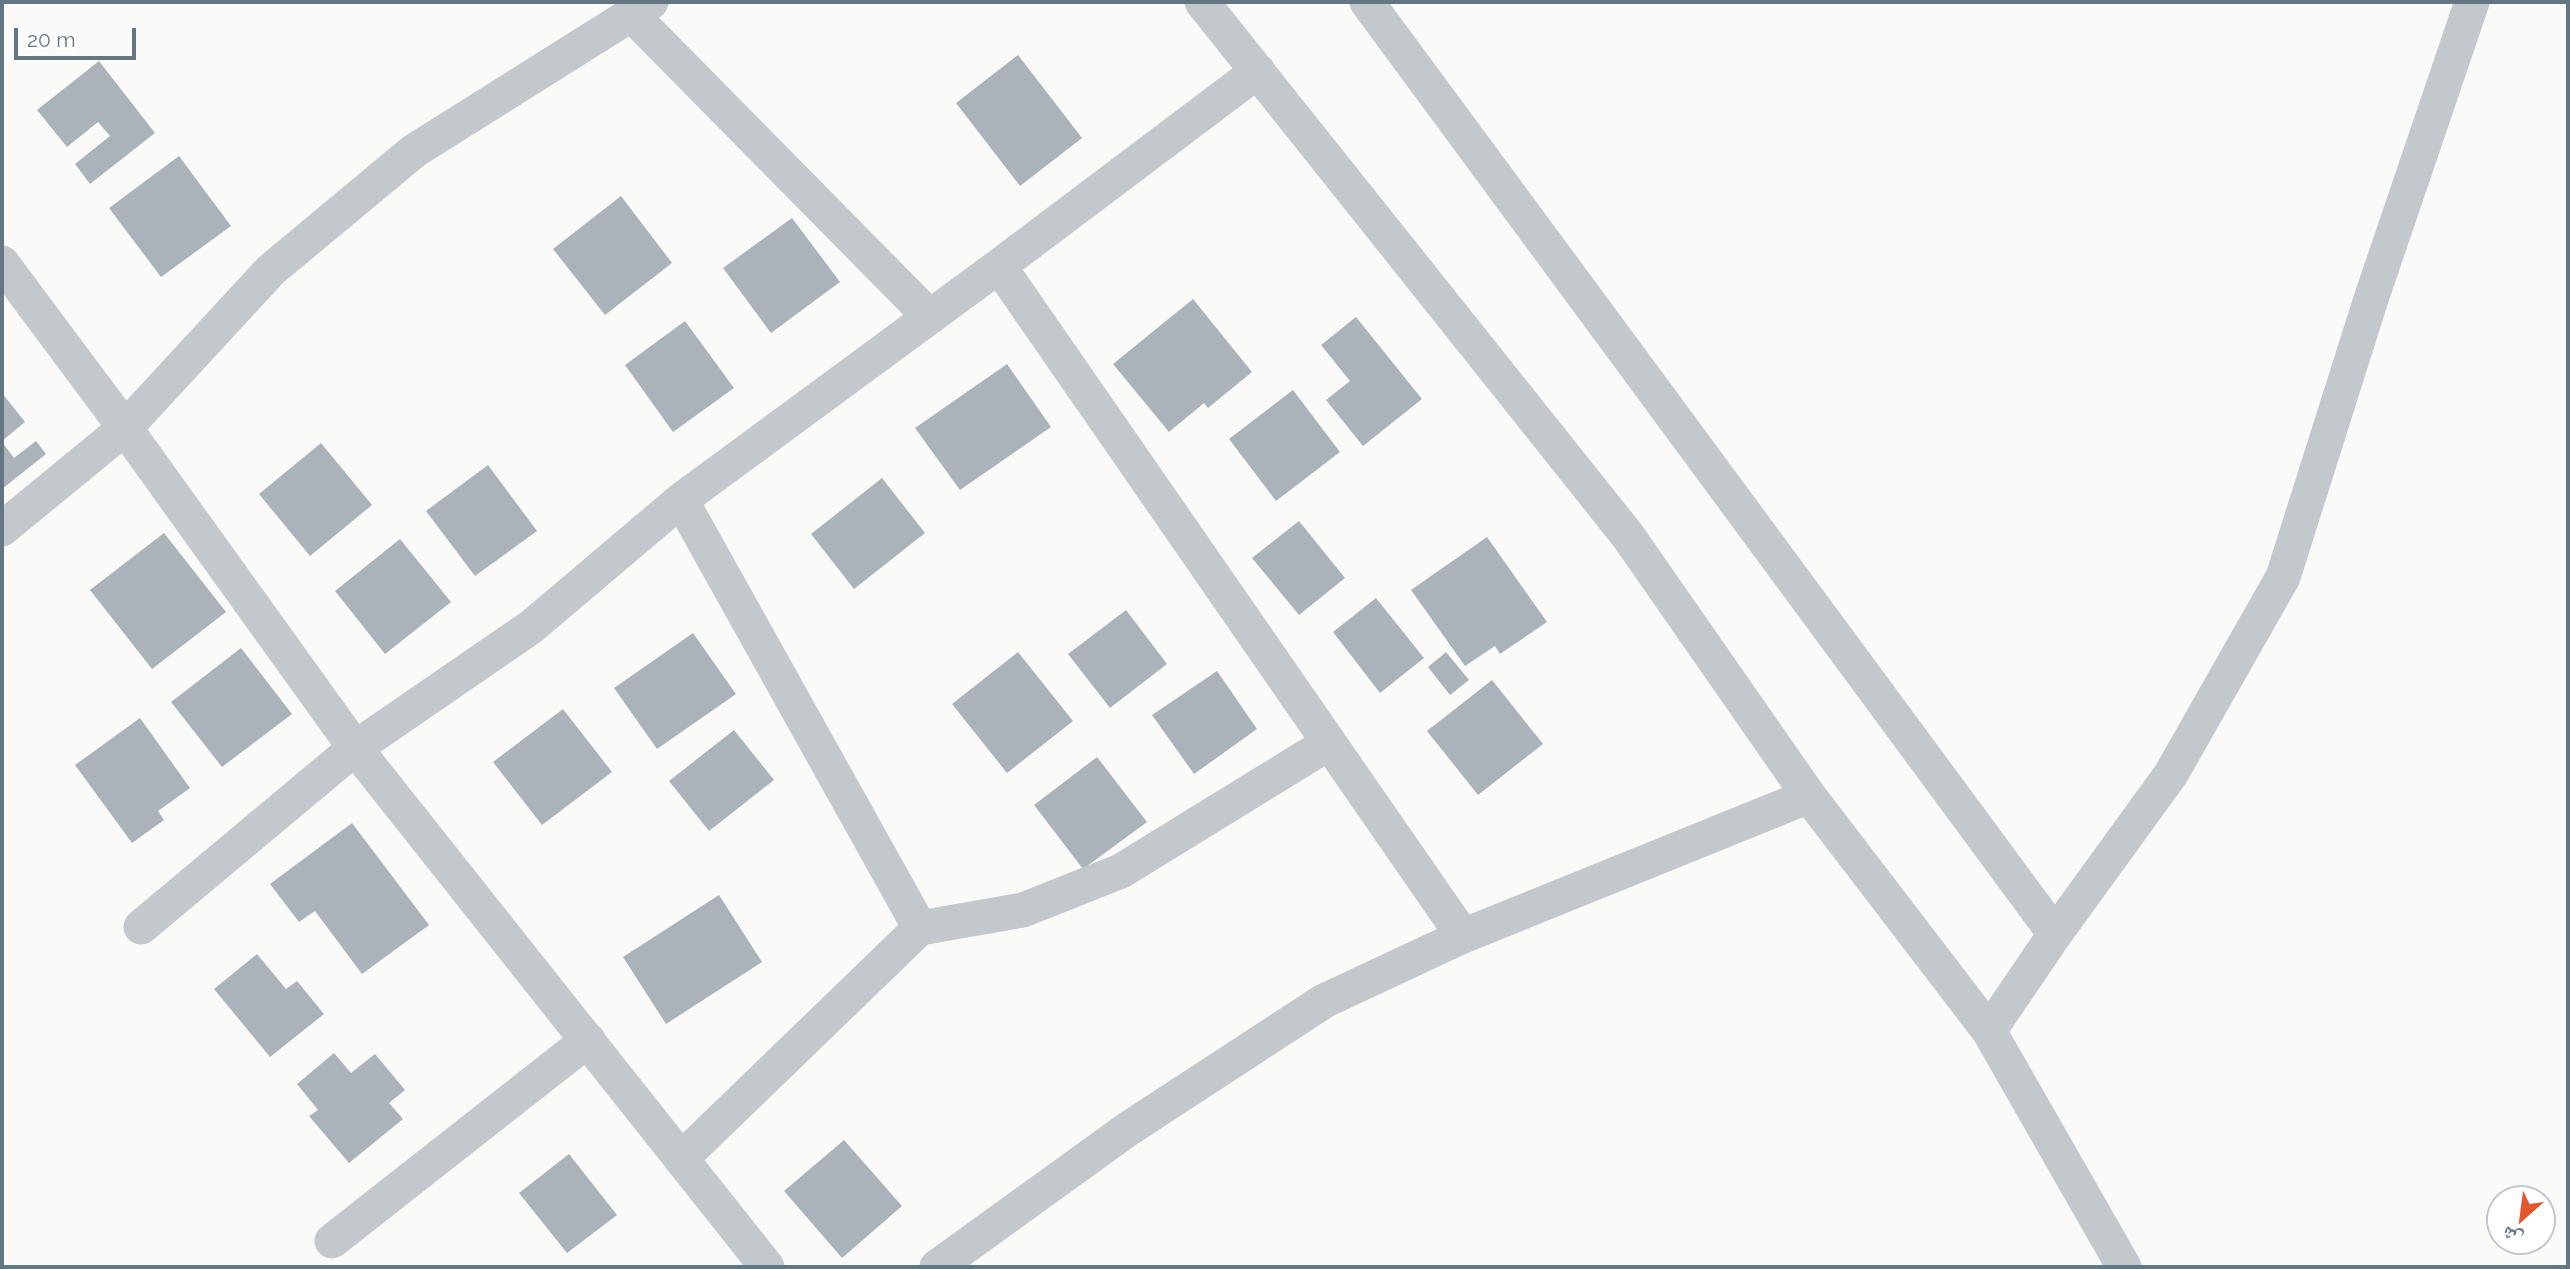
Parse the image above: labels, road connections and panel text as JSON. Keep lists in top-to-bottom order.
{
  "scale_bar": "20 m",
  "north": "bottom left"
}
